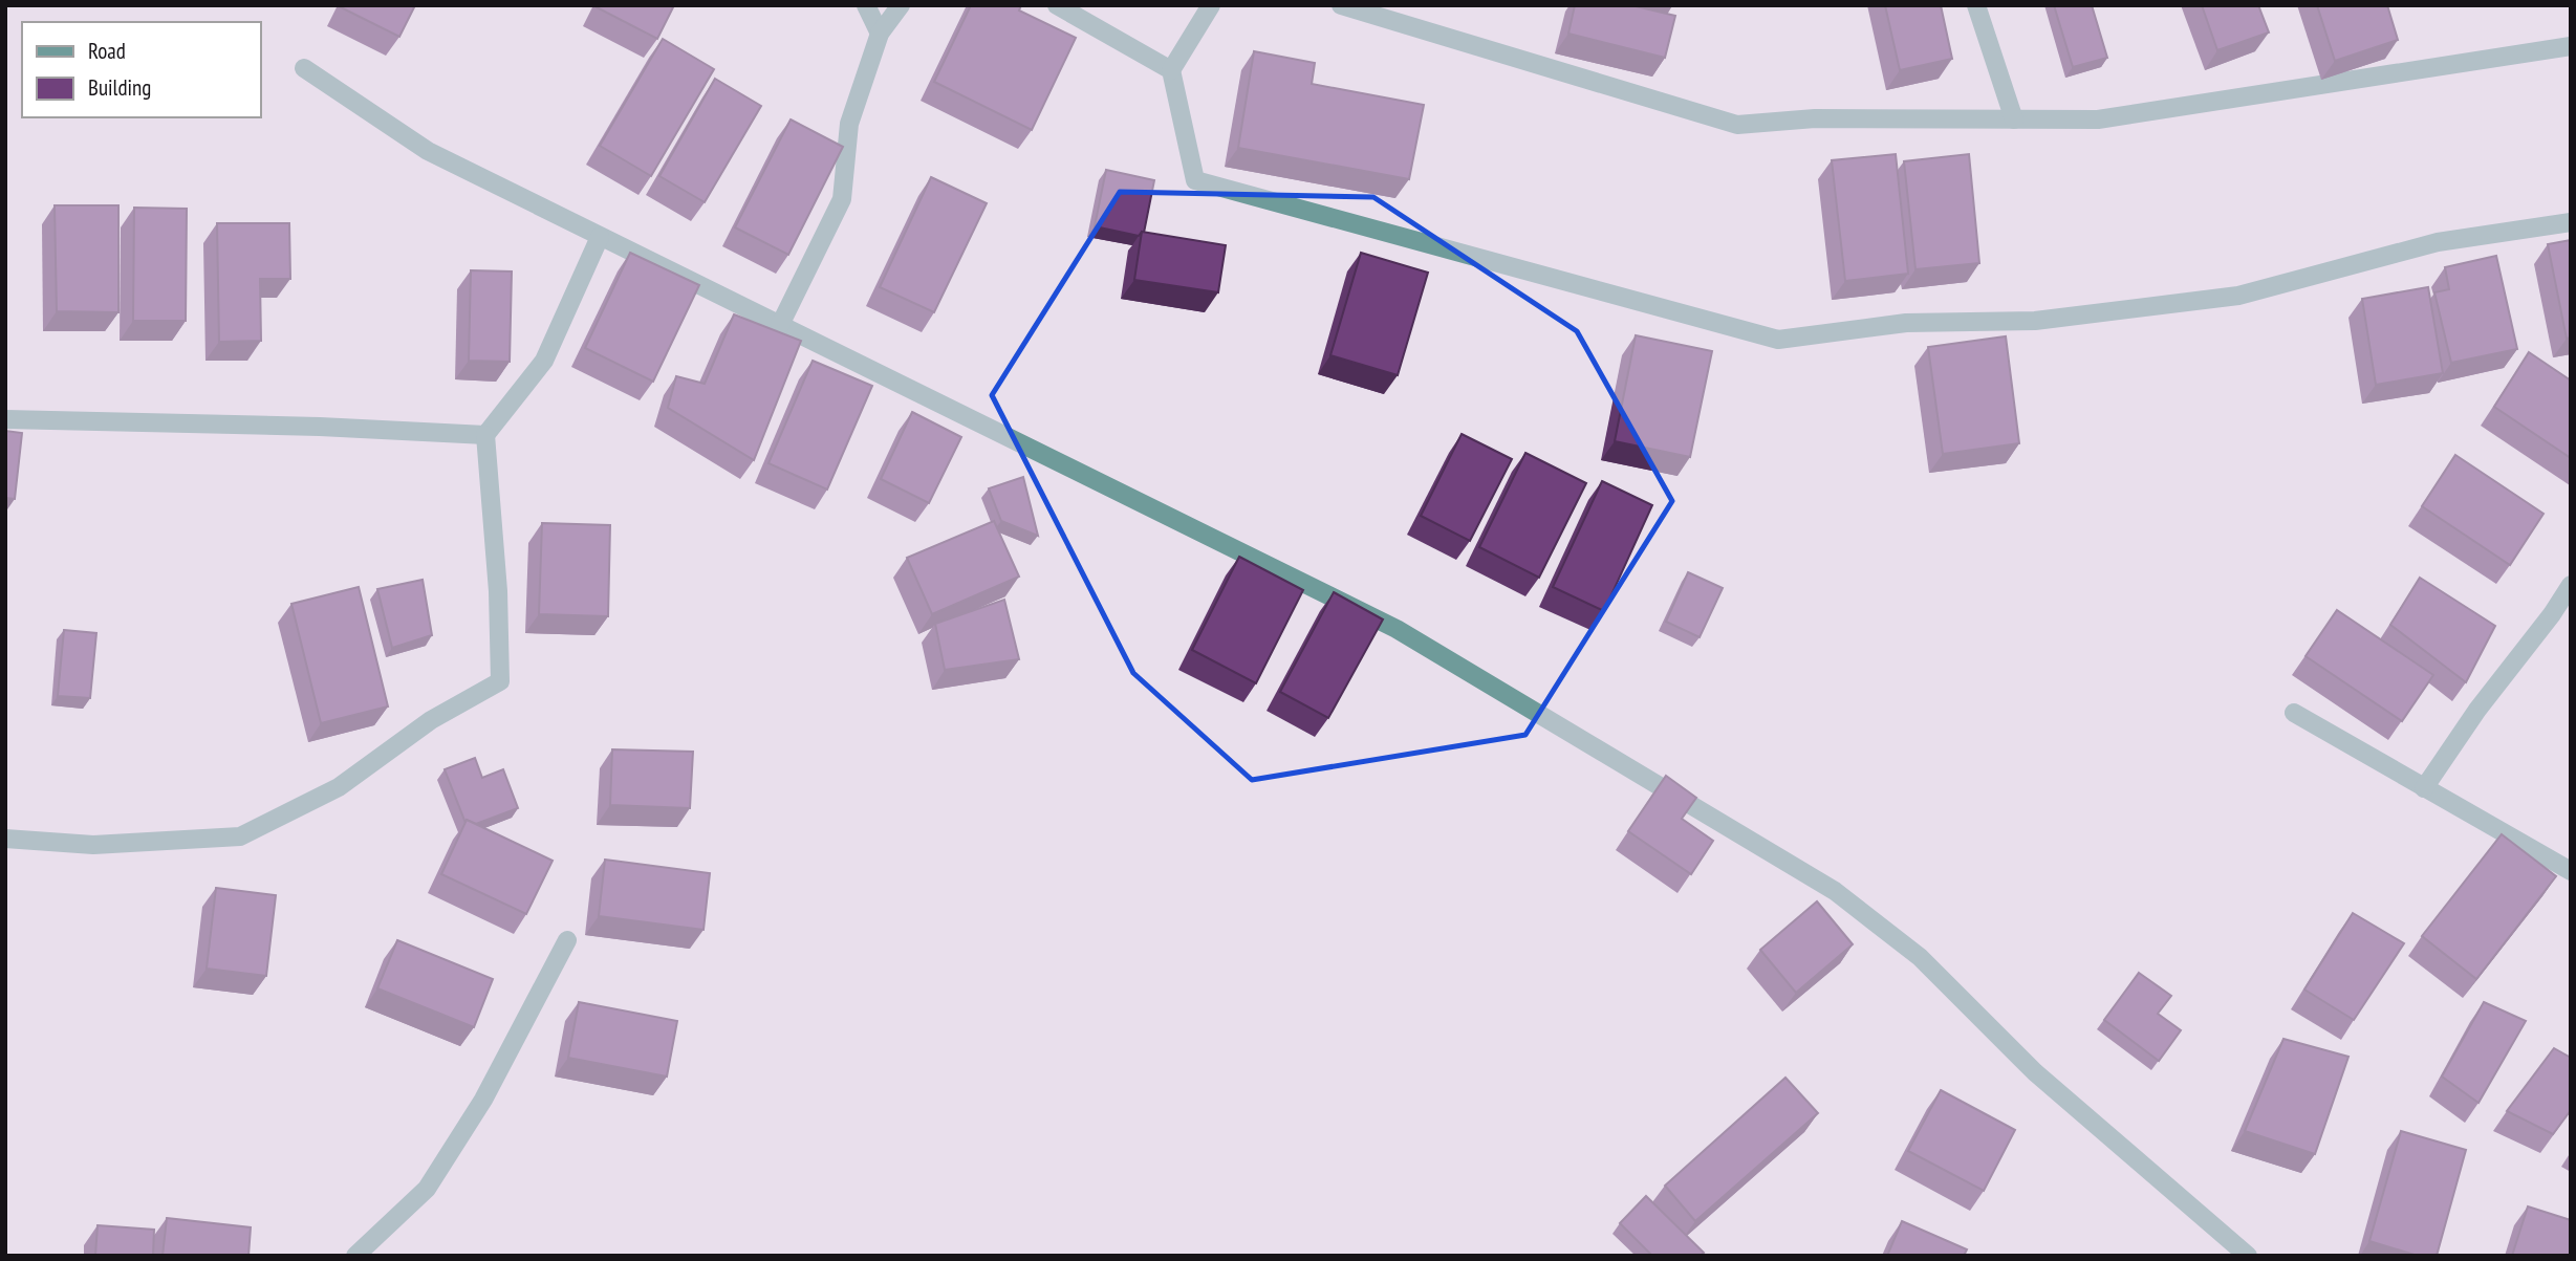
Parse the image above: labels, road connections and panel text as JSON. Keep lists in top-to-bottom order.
{
  "legend": ["Road", "Building"]
}
